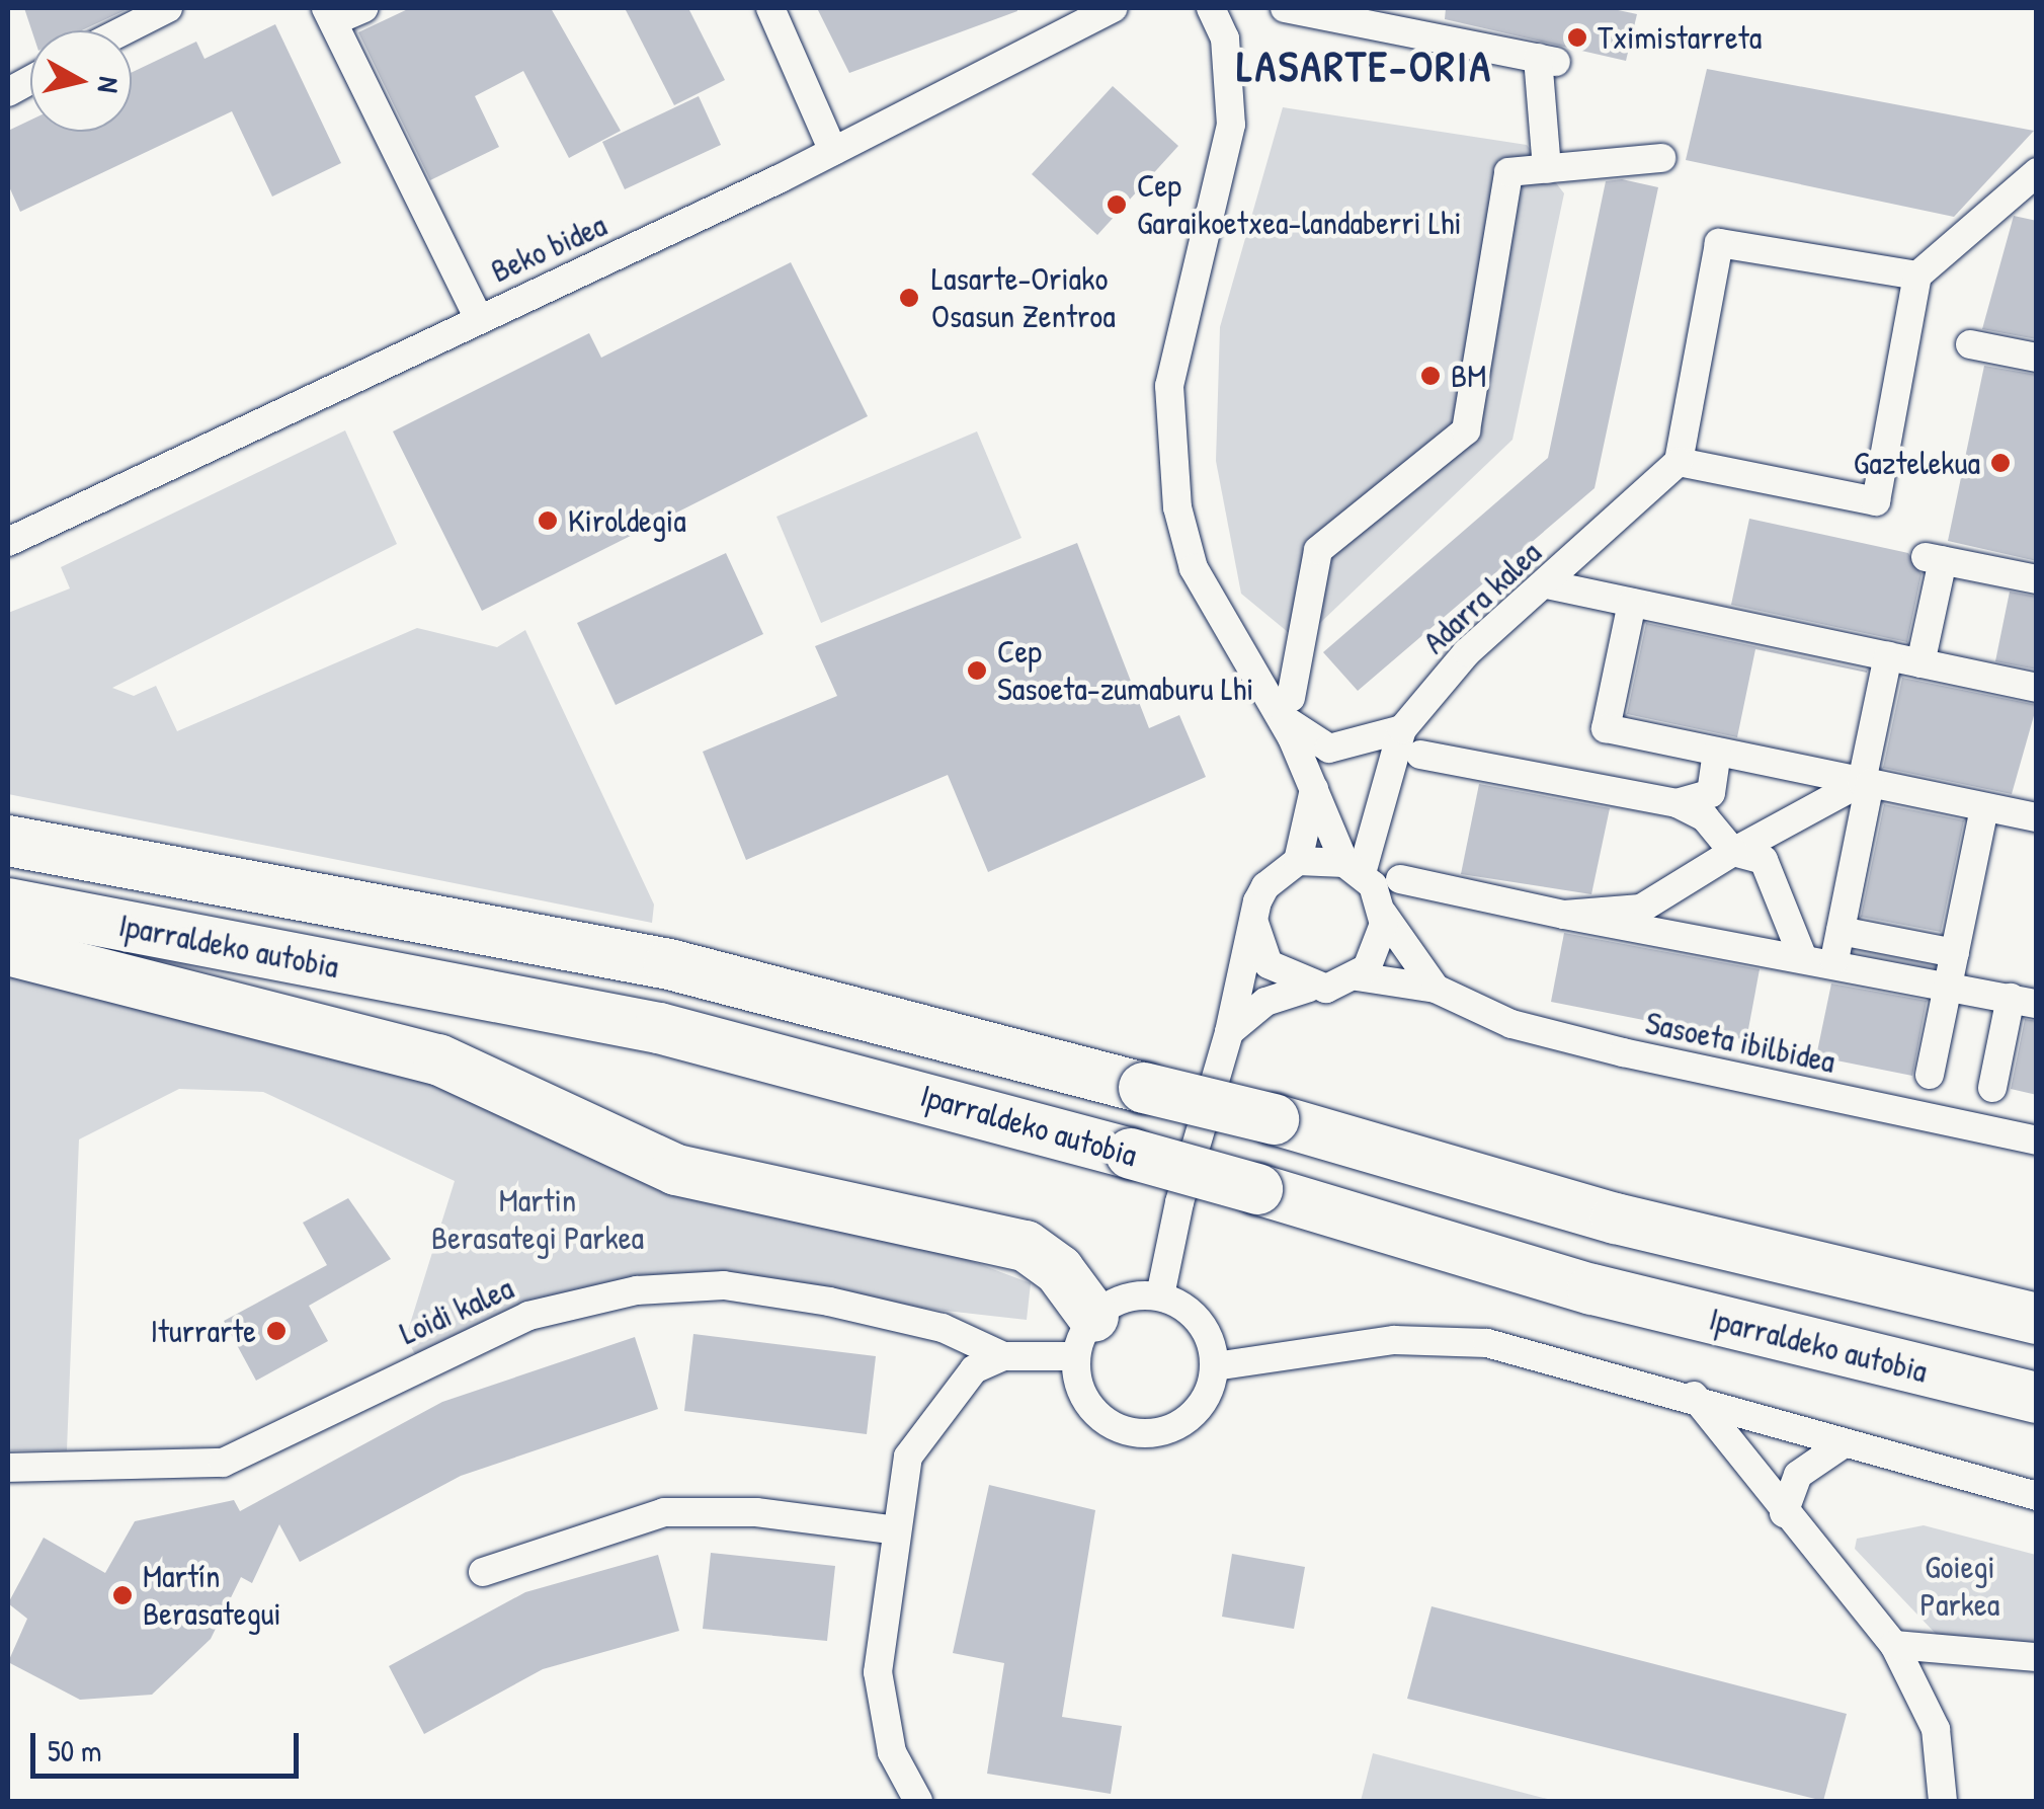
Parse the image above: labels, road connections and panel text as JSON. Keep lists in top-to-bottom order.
{
  "streets": {
    "highway": ["Iparraldeko autobia"],
    "street": [
      "Beko bidea",
      "Adarra kalea",
      "Sasoeta ibilbidea",
      "Loidi kalea"
    ]
  },
  "crossings": [
    ["Adarra kalea", "Sasoeta ibilbidea"]
  ],
  "districts": ["LASARTE-ORIA"],
  "parks": ["Martin Berasategi Parkea", "Goiegi Parkea"],
  "places": [
    "Tximistarreta",
    "Cep Garaikoetxea-landaberri Lhi",
    "Lasarte-Oriako Osasun Zentroa",
    "BM",
    "Gaztelekua",
    "Kiroldegia",
    "Cep Sasoeta-zumaburu Lhi",
    "Iturrarte",
    "Martín Berasategui"
  ],
  "scale_bar": "50 m",
  "north": "right"
}
